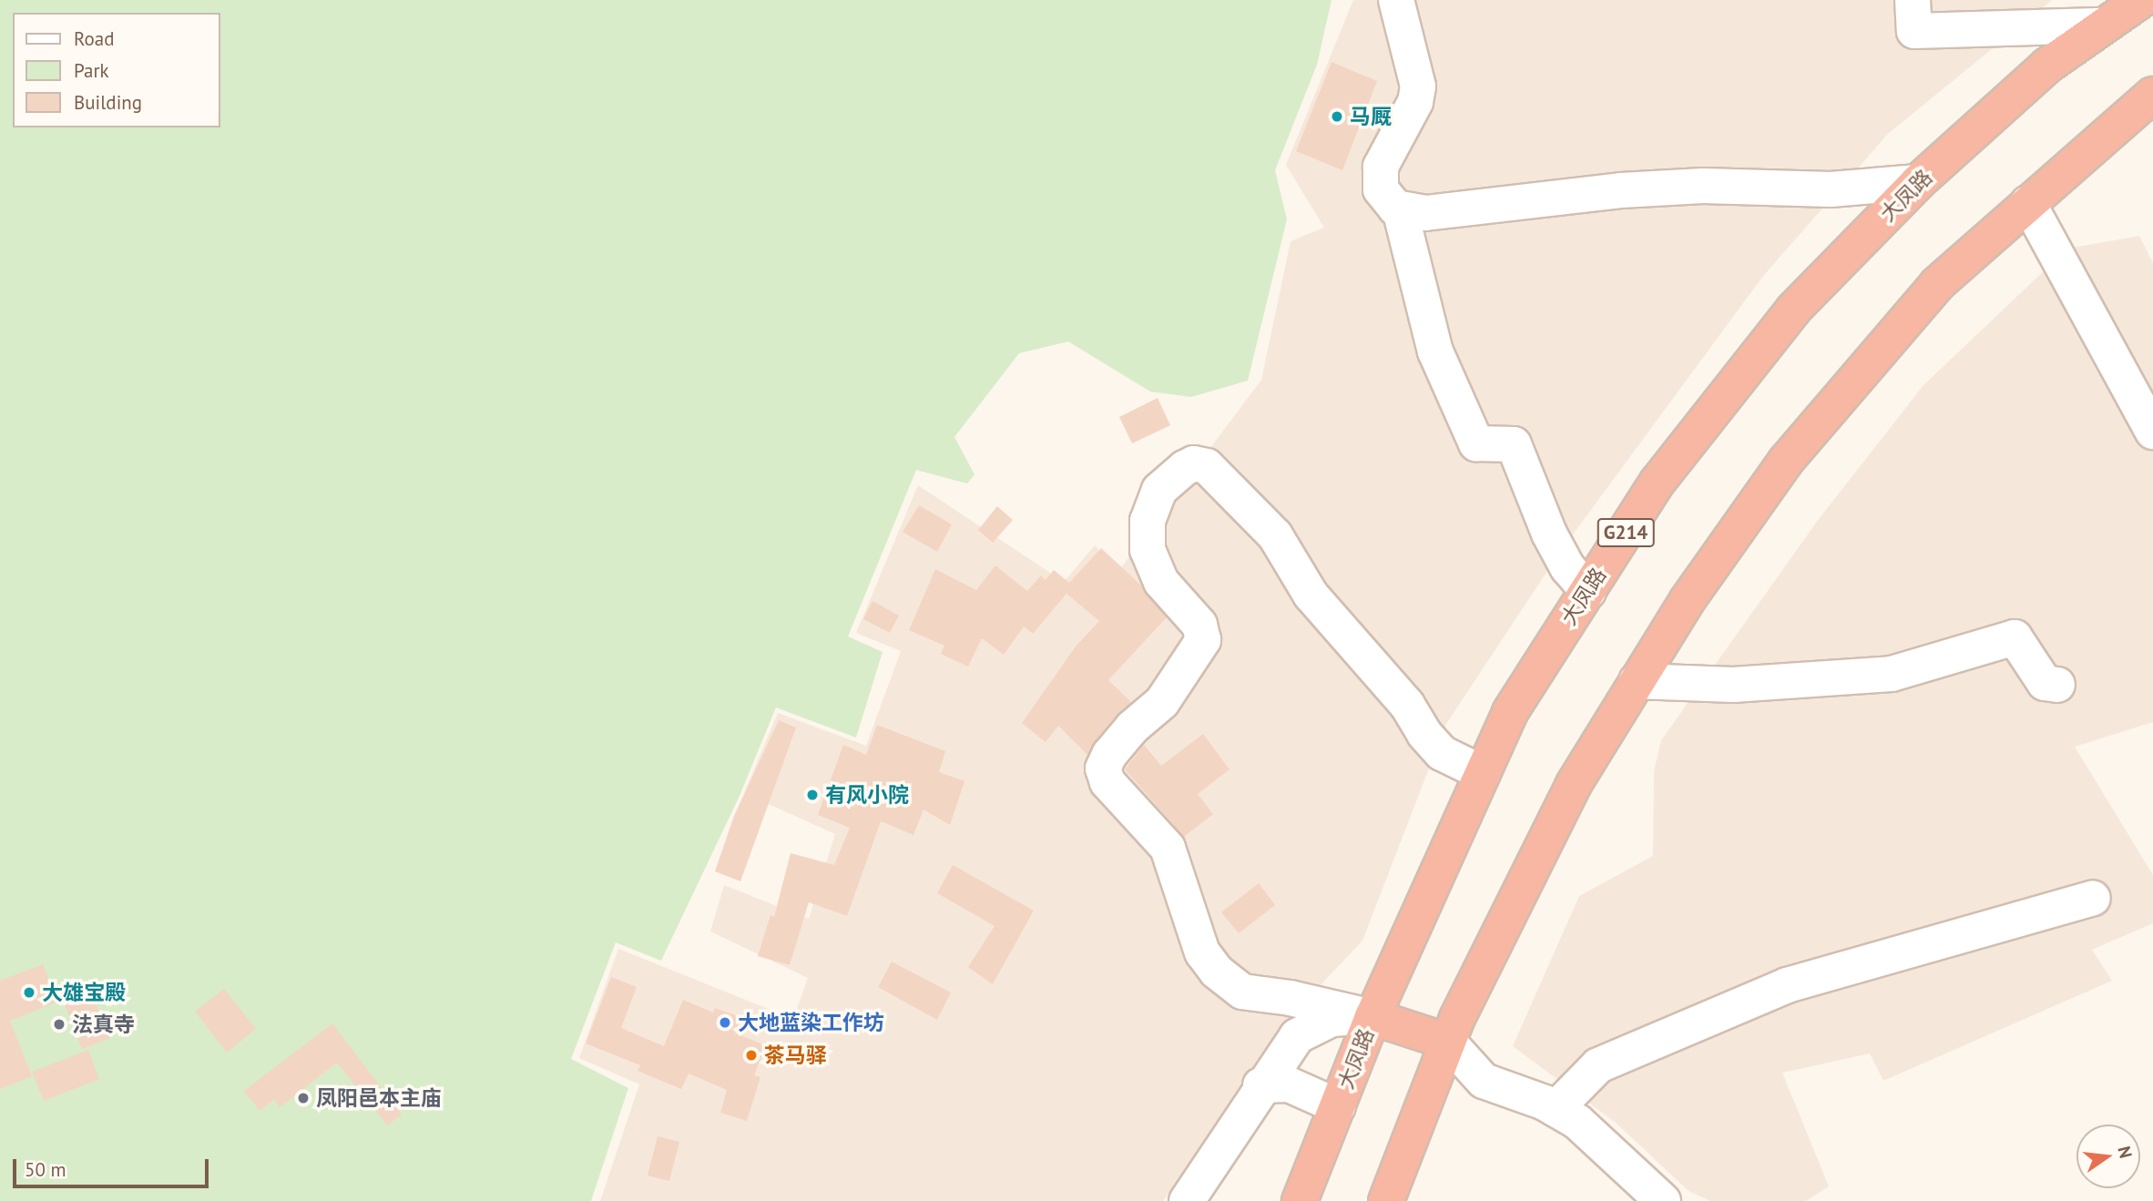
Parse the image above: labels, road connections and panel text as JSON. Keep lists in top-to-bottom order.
{
  "streets": {
    "highway": ["大凤路", "G214"]
  },
  "places": [
    "马厩",
    "有风小院",
    "大雄宝殿",
    "大地蓝染工作坊",
    "法真寺",
    "茶马驿",
    "凤阳邑本主庙"
  ],
  "legend": ["Road", "Park", "Building"],
  "scale_bar": "50 m",
  "north": "right"
}
